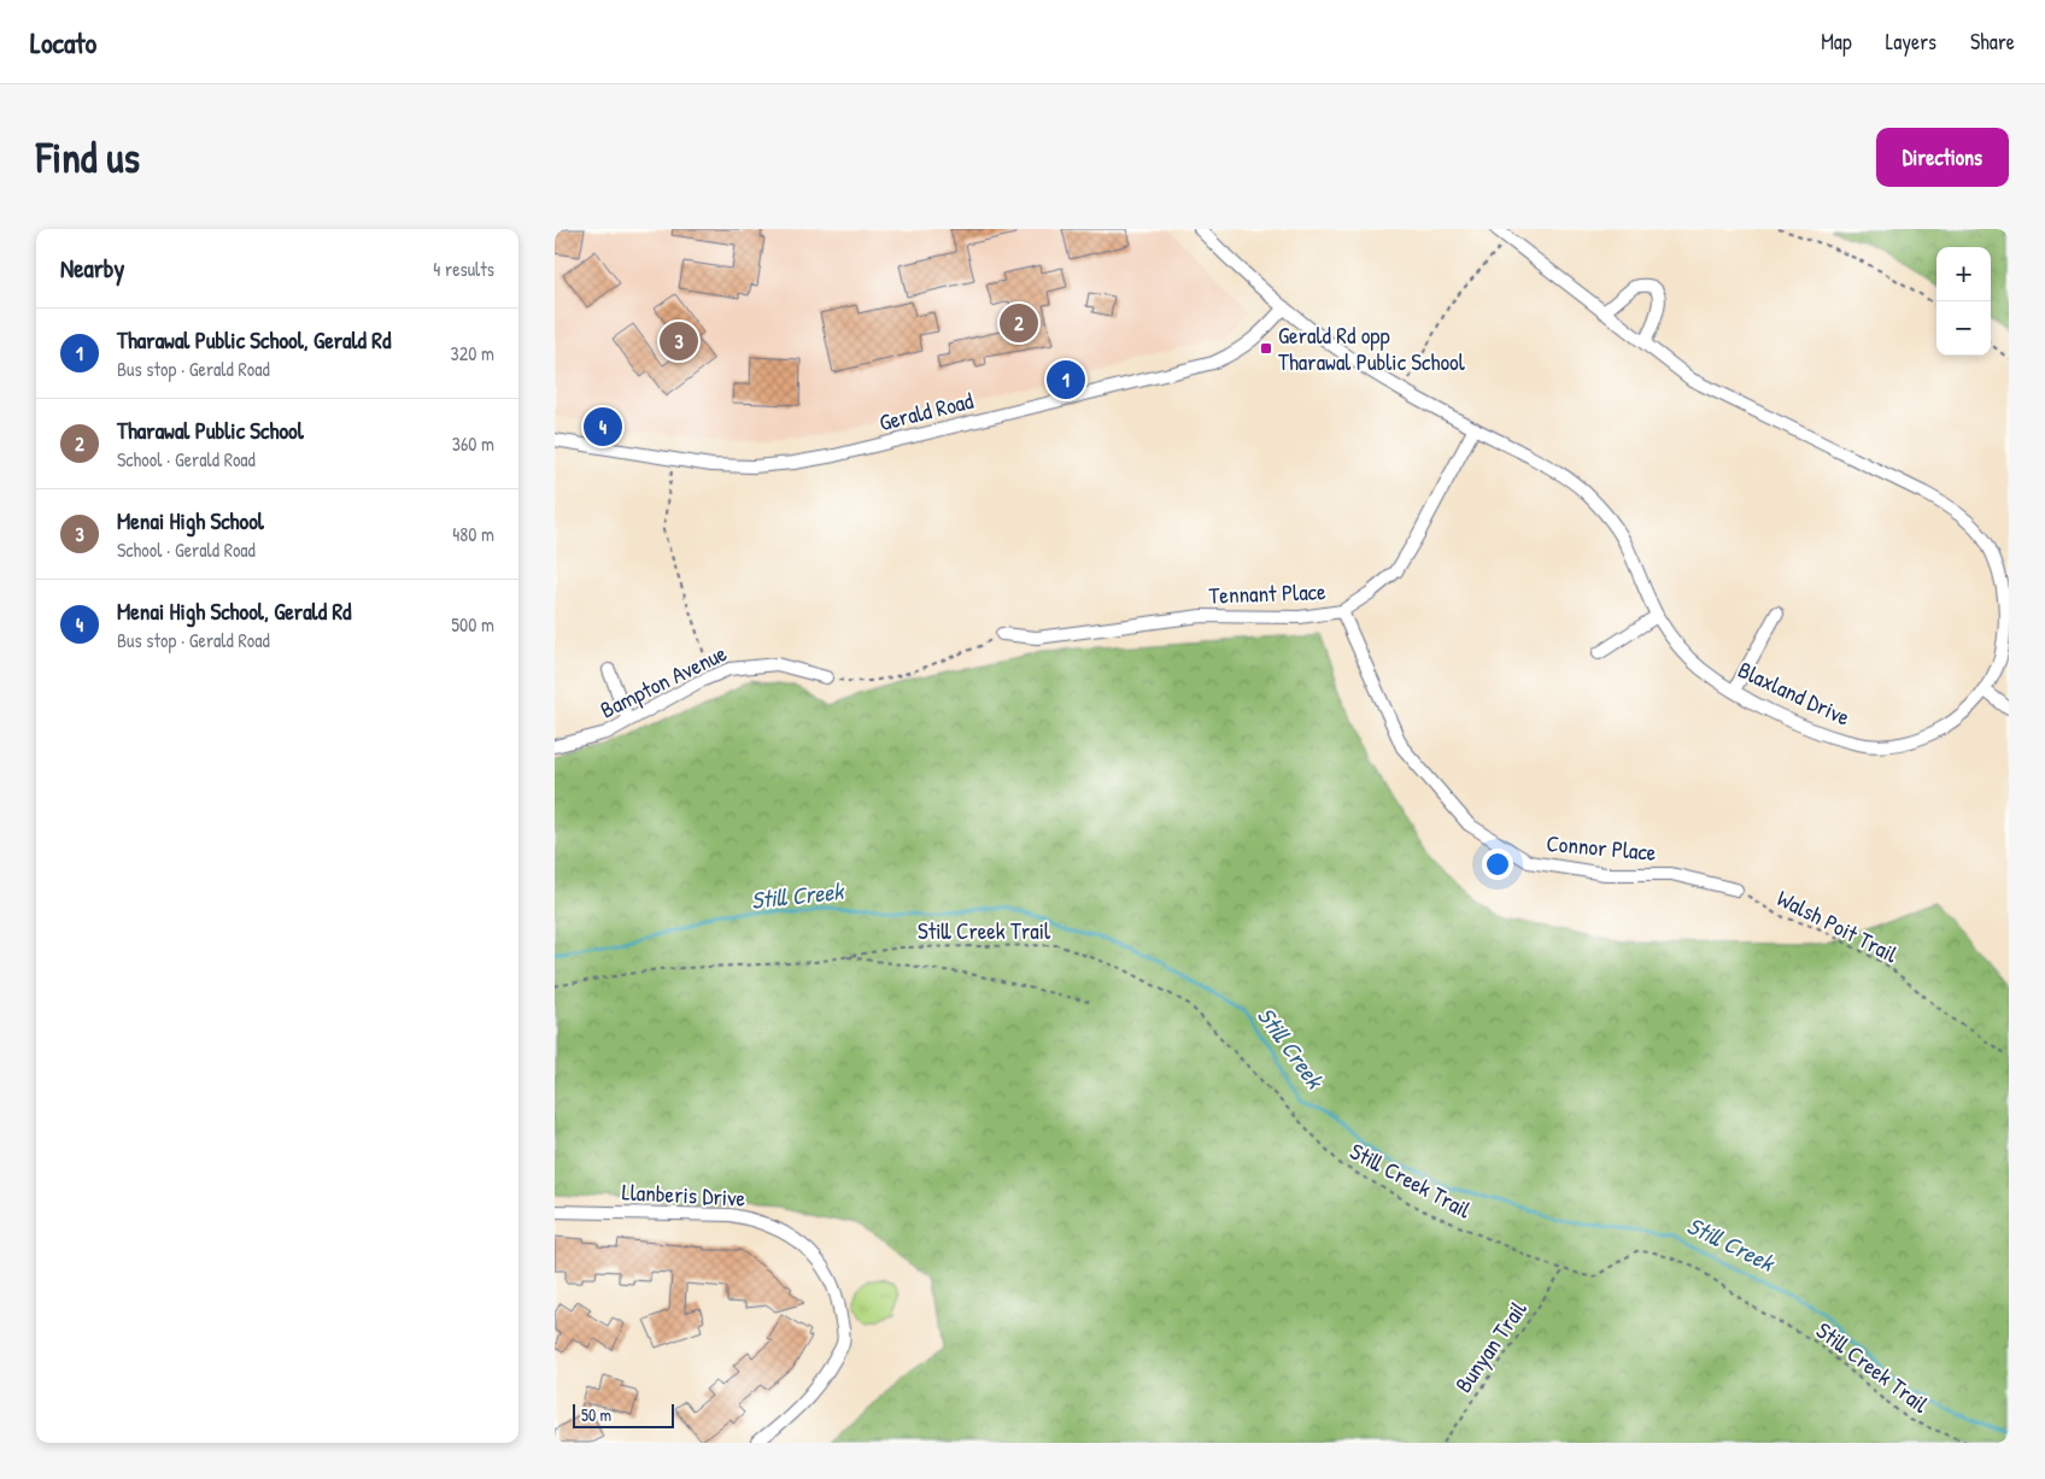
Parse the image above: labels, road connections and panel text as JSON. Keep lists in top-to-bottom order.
{
  "streets": {
    "street": [
      "Gerald Road",
      "Tennant Place",
      "Bampton Avenue",
      "Blaxland Drive",
      "Connor Place",
      "Llanberis Drive"
    ],
    "path": ["Walsh Poit Trail", "Still Creek Trail", "Bunyan Trail"]
  },
  "crossings": [
    ["Gerald Road", "Blaxland Drive"],
    ["Tennant Place", "Blaxland Drive"],
    ["Tennant Place", "Connor Place"],
    ["Connor Place", "Walsh Poit Trail"],
    ["Still Creek Trail", "Bunyan Trail"]
  ],
  "water": ["Still Creek"],
  "places": {
    "transit": ["Gerald Rd opp Tharawal Public School"]
  },
  "scale_bar": "50 m",
  "page": {
    "header": "Locato",
    "nav": ["Map", "Layers", "Share"],
    "buttons": "Directions",
    "title": "Find us",
    "heading": ["Nearby", "4 results"],
    "map_buttons": ["+", "−"],
    "pins": [
      "2",
      "3",
      "1",
      "4"
    ],
    "list": [
      {
        "mark": "1",
        "name": "Tharawal Public School, Gerald Rd",
        "note": "Bus stop · Gerald Road",
        "value": "320 m"
      },
      {
        "mark": "2",
        "name": "Tharawal Public School",
        "note": "School · Gerald Road",
        "value": "360 m"
      },
      {
        "mark": "3",
        "name": "Menai High School",
        "note": "School · Gerald Road",
        "value": "480 m"
      },
      {
        "mark": "4",
        "name": "Menai High School, Gerald Rd",
        "note": "Bus stop · Gerald Road",
        "value": "500 m"
      }
    ],
    "scale": "50 m"
  }
}
